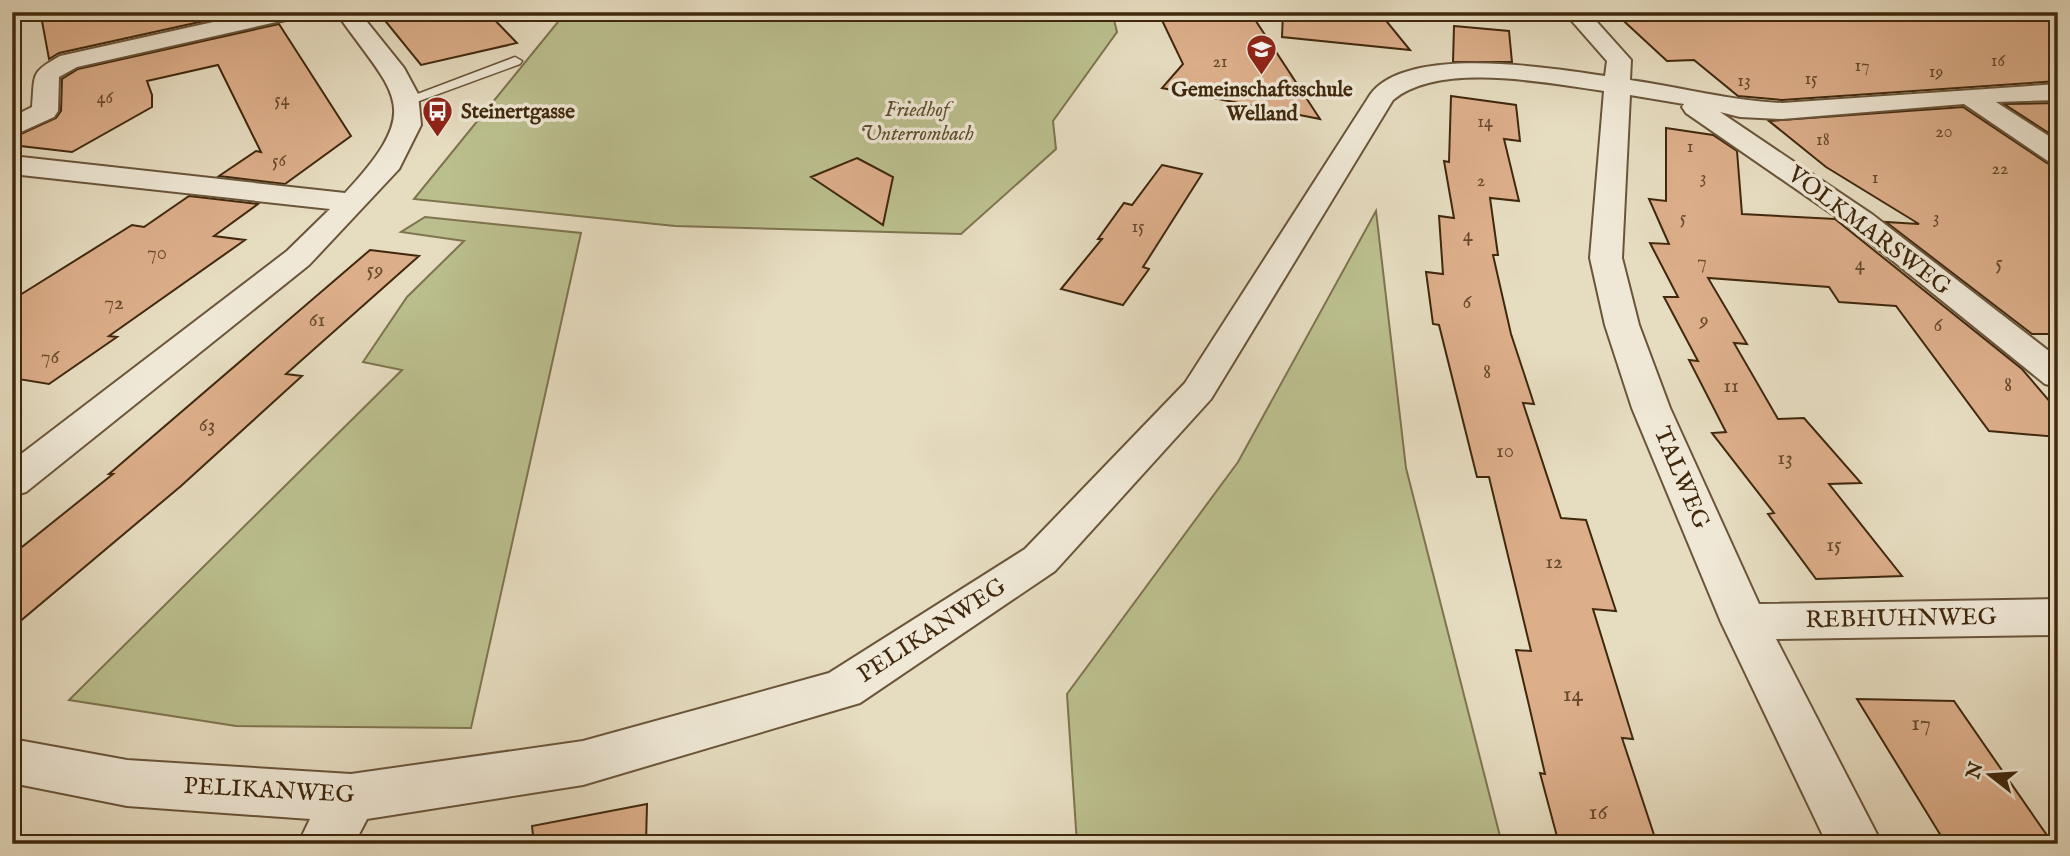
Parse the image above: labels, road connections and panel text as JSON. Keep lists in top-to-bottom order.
{
  "streets": {
    "street": [
      "VOLKMARSWEG",
      "TALWEG",
      "REBHUHNWEG",
      "PELIKANWEG"
    ]
  },
  "crossings": [
    ["VOLKMARSWEG", "PELIKANWEG"],
    ["TALWEG", "REBHUHNWEG"],
    ["TALWEG", "PELIKANWEG"]
  ],
  "parks": ["Friedhof Unterrombach"],
  "places": {
    "school or university": ["Gemeinschaftsschule Welland"],
    "bus stop": ["Steinertgasse"]
  },
  "house_numbers": [
    "16",
    "21",
    "17",
    "19",
    "15",
    "13",
    "46",
    "54",
    "14",
    "20",
    "18",
    "1",
    "56",
    "22",
    "3",
    "1",
    "2",
    "5",
    "3",
    "15",
    "4",
    "70",
    "7",
    "5",
    "4",
    "59",
    "6",
    "72",
    "61",
    "9",
    "6",
    "76",
    "8",
    "8",
    "11",
    "63",
    "10",
    "13",
    "15",
    "12",
    "14",
    "17",
    "16"
  ],
  "north": "left"
}
